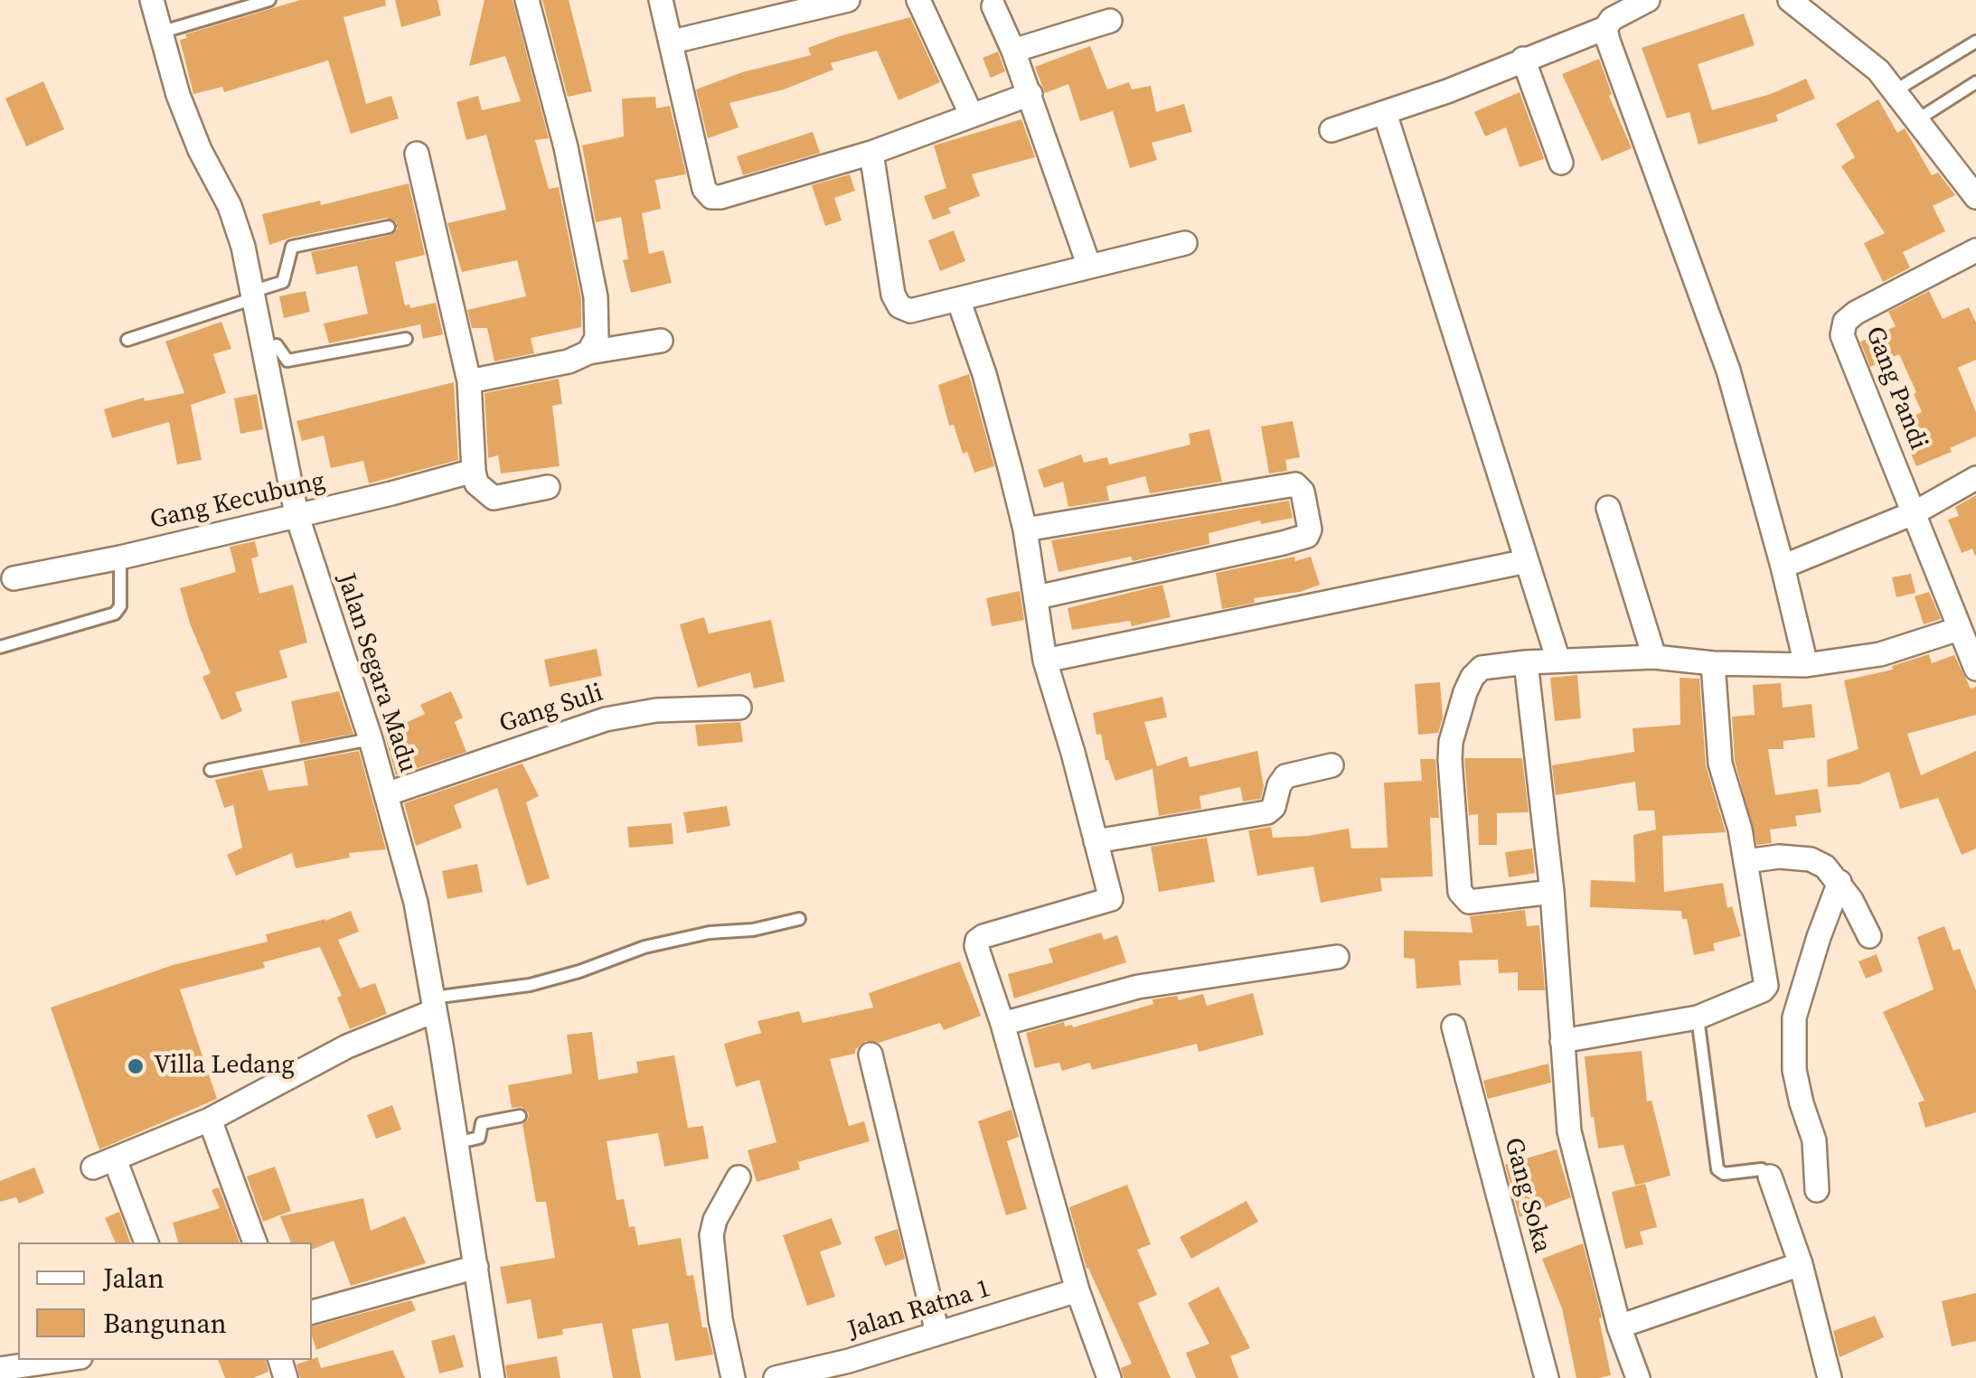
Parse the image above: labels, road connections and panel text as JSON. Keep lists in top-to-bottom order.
{
  "streets": {
    "street": [
      "Gang Pandi",
      "Gang Kecubung",
      "Jalan Segara Madu",
      "Gang Suli",
      "Gang Soka",
      "Jalan Ratna 1"
    ]
  },
  "crossings": [
    ["Gang Kecubung", "Jalan Segara Madu"],
    ["Jalan Segara Madu", "Gang Suli"]
  ],
  "places": ["Villa Ledang"],
  "legend": ["Jalan", "Bangunan"]
}
